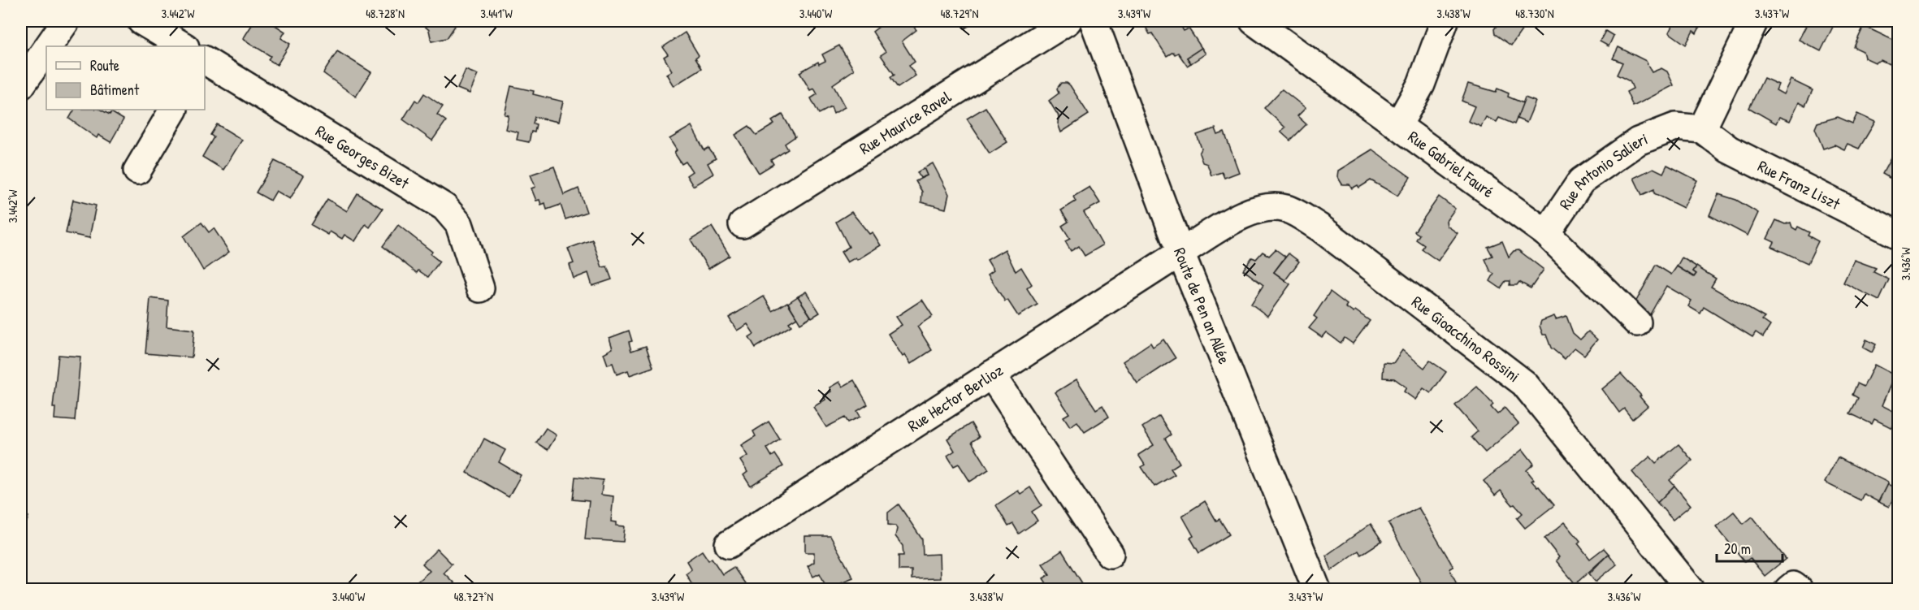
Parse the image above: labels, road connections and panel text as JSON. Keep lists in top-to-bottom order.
{
  "streets": {
    "street": [
      "Rue Maurice Ravel",
      "Rue Georges Bizet",
      "Rue Gabriel Fauré",
      "Rue Antonio Salieri",
      "Rue Franz Liszt",
      "Route de Pen an Allée",
      "Rue Gioacchino Rossini",
      "Rue Hector Berlioz"
    ]
  },
  "crossings": [
    ["Rue Gabriel Fauré", "Rue Antonio Salieri"],
    ["Rue Antonio Salieri", "Rue Franz Liszt"],
    ["Route de Pen an Allée", "Rue Gioacchino Rossini"],
    ["Route de Pen an Allée", "Rue Hector Berlioz"],
    ["Rue Gioacchino Rossini", "Rue Hector Berlioz"]
  ],
  "legend": ["Route", "Bâtiment"],
  "scale_bar": "20 m",
  "coordinates": [
    "3.442°W",
    "48.728°N",
    "3.441°W",
    "3.440°W",
    "48.729°N",
    "3.439°W",
    "3.438°W",
    "48.730°N",
    "3.437°W",
    "3.436°W",
    "48.727°N"
  ]
}
